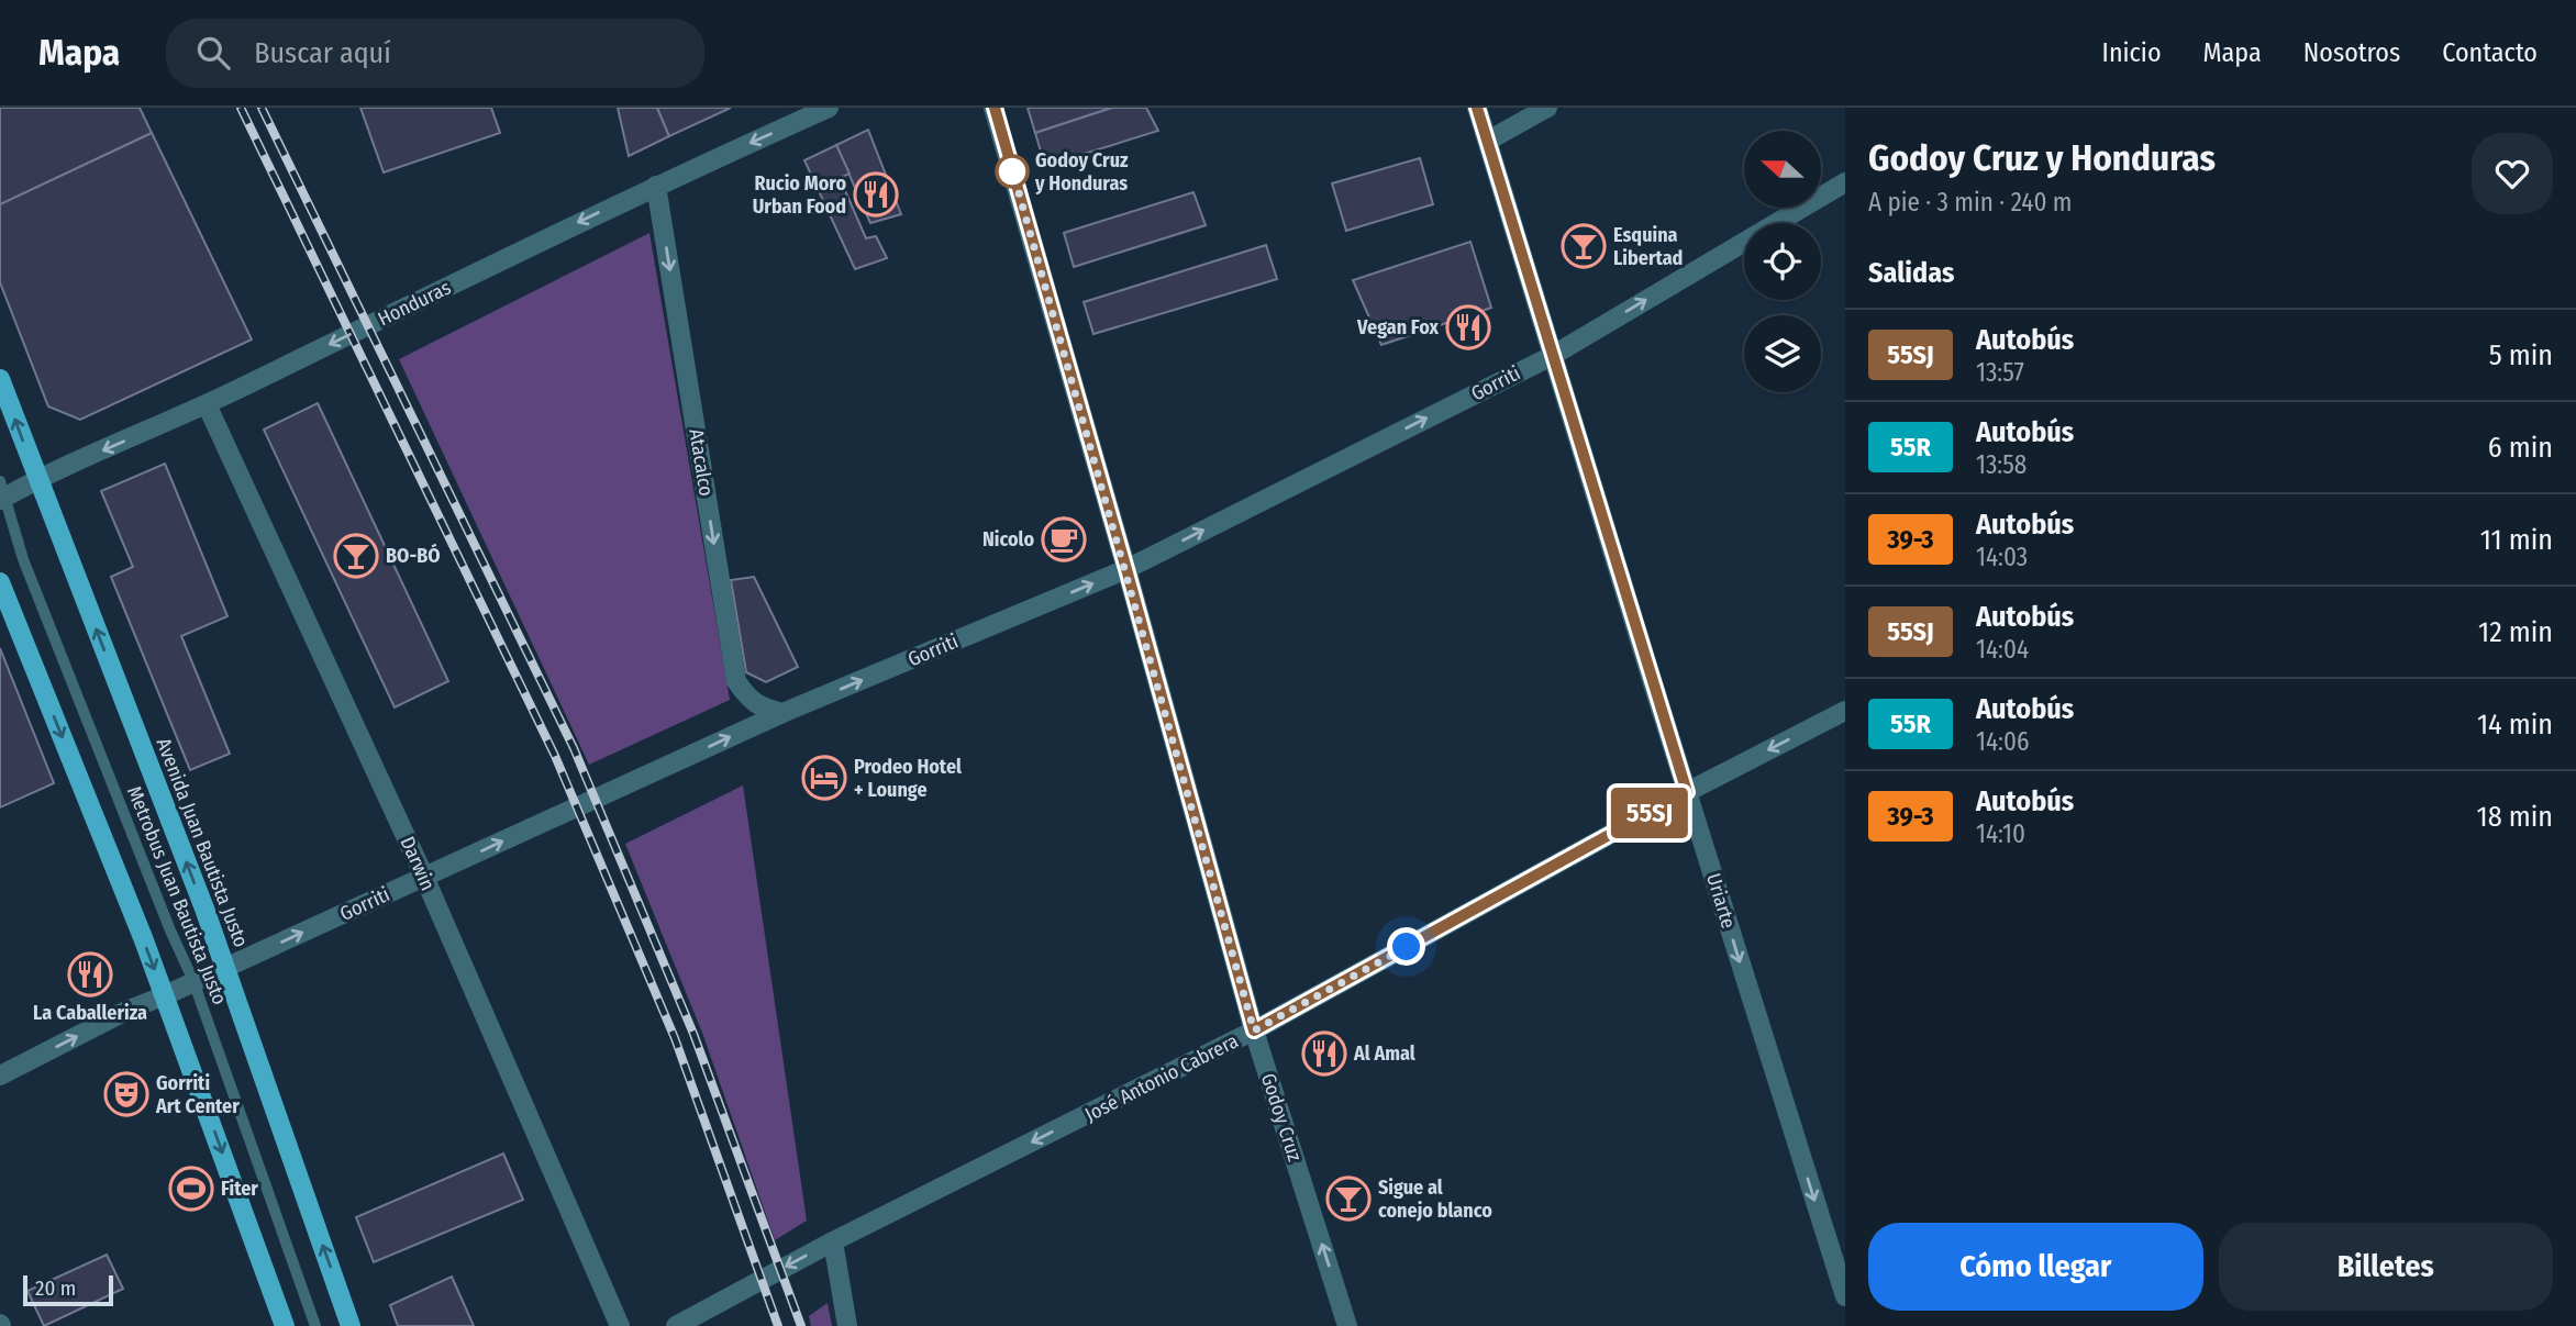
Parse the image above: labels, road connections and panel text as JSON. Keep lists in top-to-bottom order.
{
  "streets": {
    "main road": ["Avenida Juan Bautista Justo"],
    "street": [
      "Honduras",
      "Gorriti",
      "Atacalco",
      "Darwin",
      "Uriarte",
      "José Antonio Cabrera",
      "Godoy Cruz"
    ],
    "lane": ["Metrobus Juan Bautista Justo"]
  },
  "crossings": [
    ["Honduras", "Atacalco"],
    ["Honduras", "Avenida Juan Bautista Justo"],
    ["Honduras", "Darwin"],
    ["Honduras", "Metrobus Juan Bautista Justo"],
    ["Gorriti", "Atacalco"],
    ["Gorriti", "Avenida Juan Bautista Justo"],
    ["Gorriti", "Darwin"],
    ["Gorriti", "Metrobus Juan Bautista Justo"],
    ["Gorriti", "Uriarte"],
    ["Gorriti", "Godoy Cruz"],
    ["Uriarte", "José Antonio Cabrera"],
    ["José Antonio Cabrera", "Godoy Cruz"]
  ],
  "one_way": [
    "Honduras",
    "Gorriti",
    "Atacalco",
    "Uriarte",
    "José Antonio Cabrera"
  ],
  "places": {
    "other": ["Godoy Cruz y Honduras"],
    "restaurant": [
      "Rucio Moro Urban Food",
      "Vegan Fox",
      "La Caballeriza",
      "Al Amal"
    ],
    "bar": ["Esquina Libertad", "BO-BÓ", "Sigue al conejo blanco"],
    "cafe": ["Nicolo"],
    "hotel": ["Prodeo Hotel + Lounge"],
    "theatre": ["Gorriti Art Center"],
    "sports": ["Fiter"]
  },
  "lines": ["bus line 55SJ"],
  "scale_bar": "20 m",
  "north": "left",
  "page": {
    "header": "Mapa",
    "search": "Buscar aquí",
    "nav": [
      "Inicio",
      "Mapa",
      "Nosotros",
      "Contacto"
    ],
    "on_map": "55SJ",
    "heading": [
      ["Godoy Cruz y Honduras", "A pie · 3 min · 240 m"],
      "Salidas"
    ],
    "list": [
      {
        "mark": "55SJ",
        "name": "Autobús",
        "note": "13:57",
        "value": "5 min"
      },
      {
        "mark": "55R",
        "name": "Autobús",
        "note": "13:58",
        "value": "6 min"
      },
      {
        "mark": "39-3",
        "name": "Autobús",
        "note": "14:03",
        "value": "11 min"
      },
      {
        "mark": "55SJ",
        "name": "Autobús",
        "note": "14:04",
        "value": "12 min"
      },
      {
        "mark": "55R",
        "name": "Autobús",
        "note": "14:06",
        "value": "14 min"
      },
      {
        "mark": "39-3",
        "name": "Autobús",
        "note": "14:10",
        "value": "18 min"
      }
    ],
    "buttons": ["Cómo llegar", "Billetes"],
    "scale": "20 m"
  }
}
